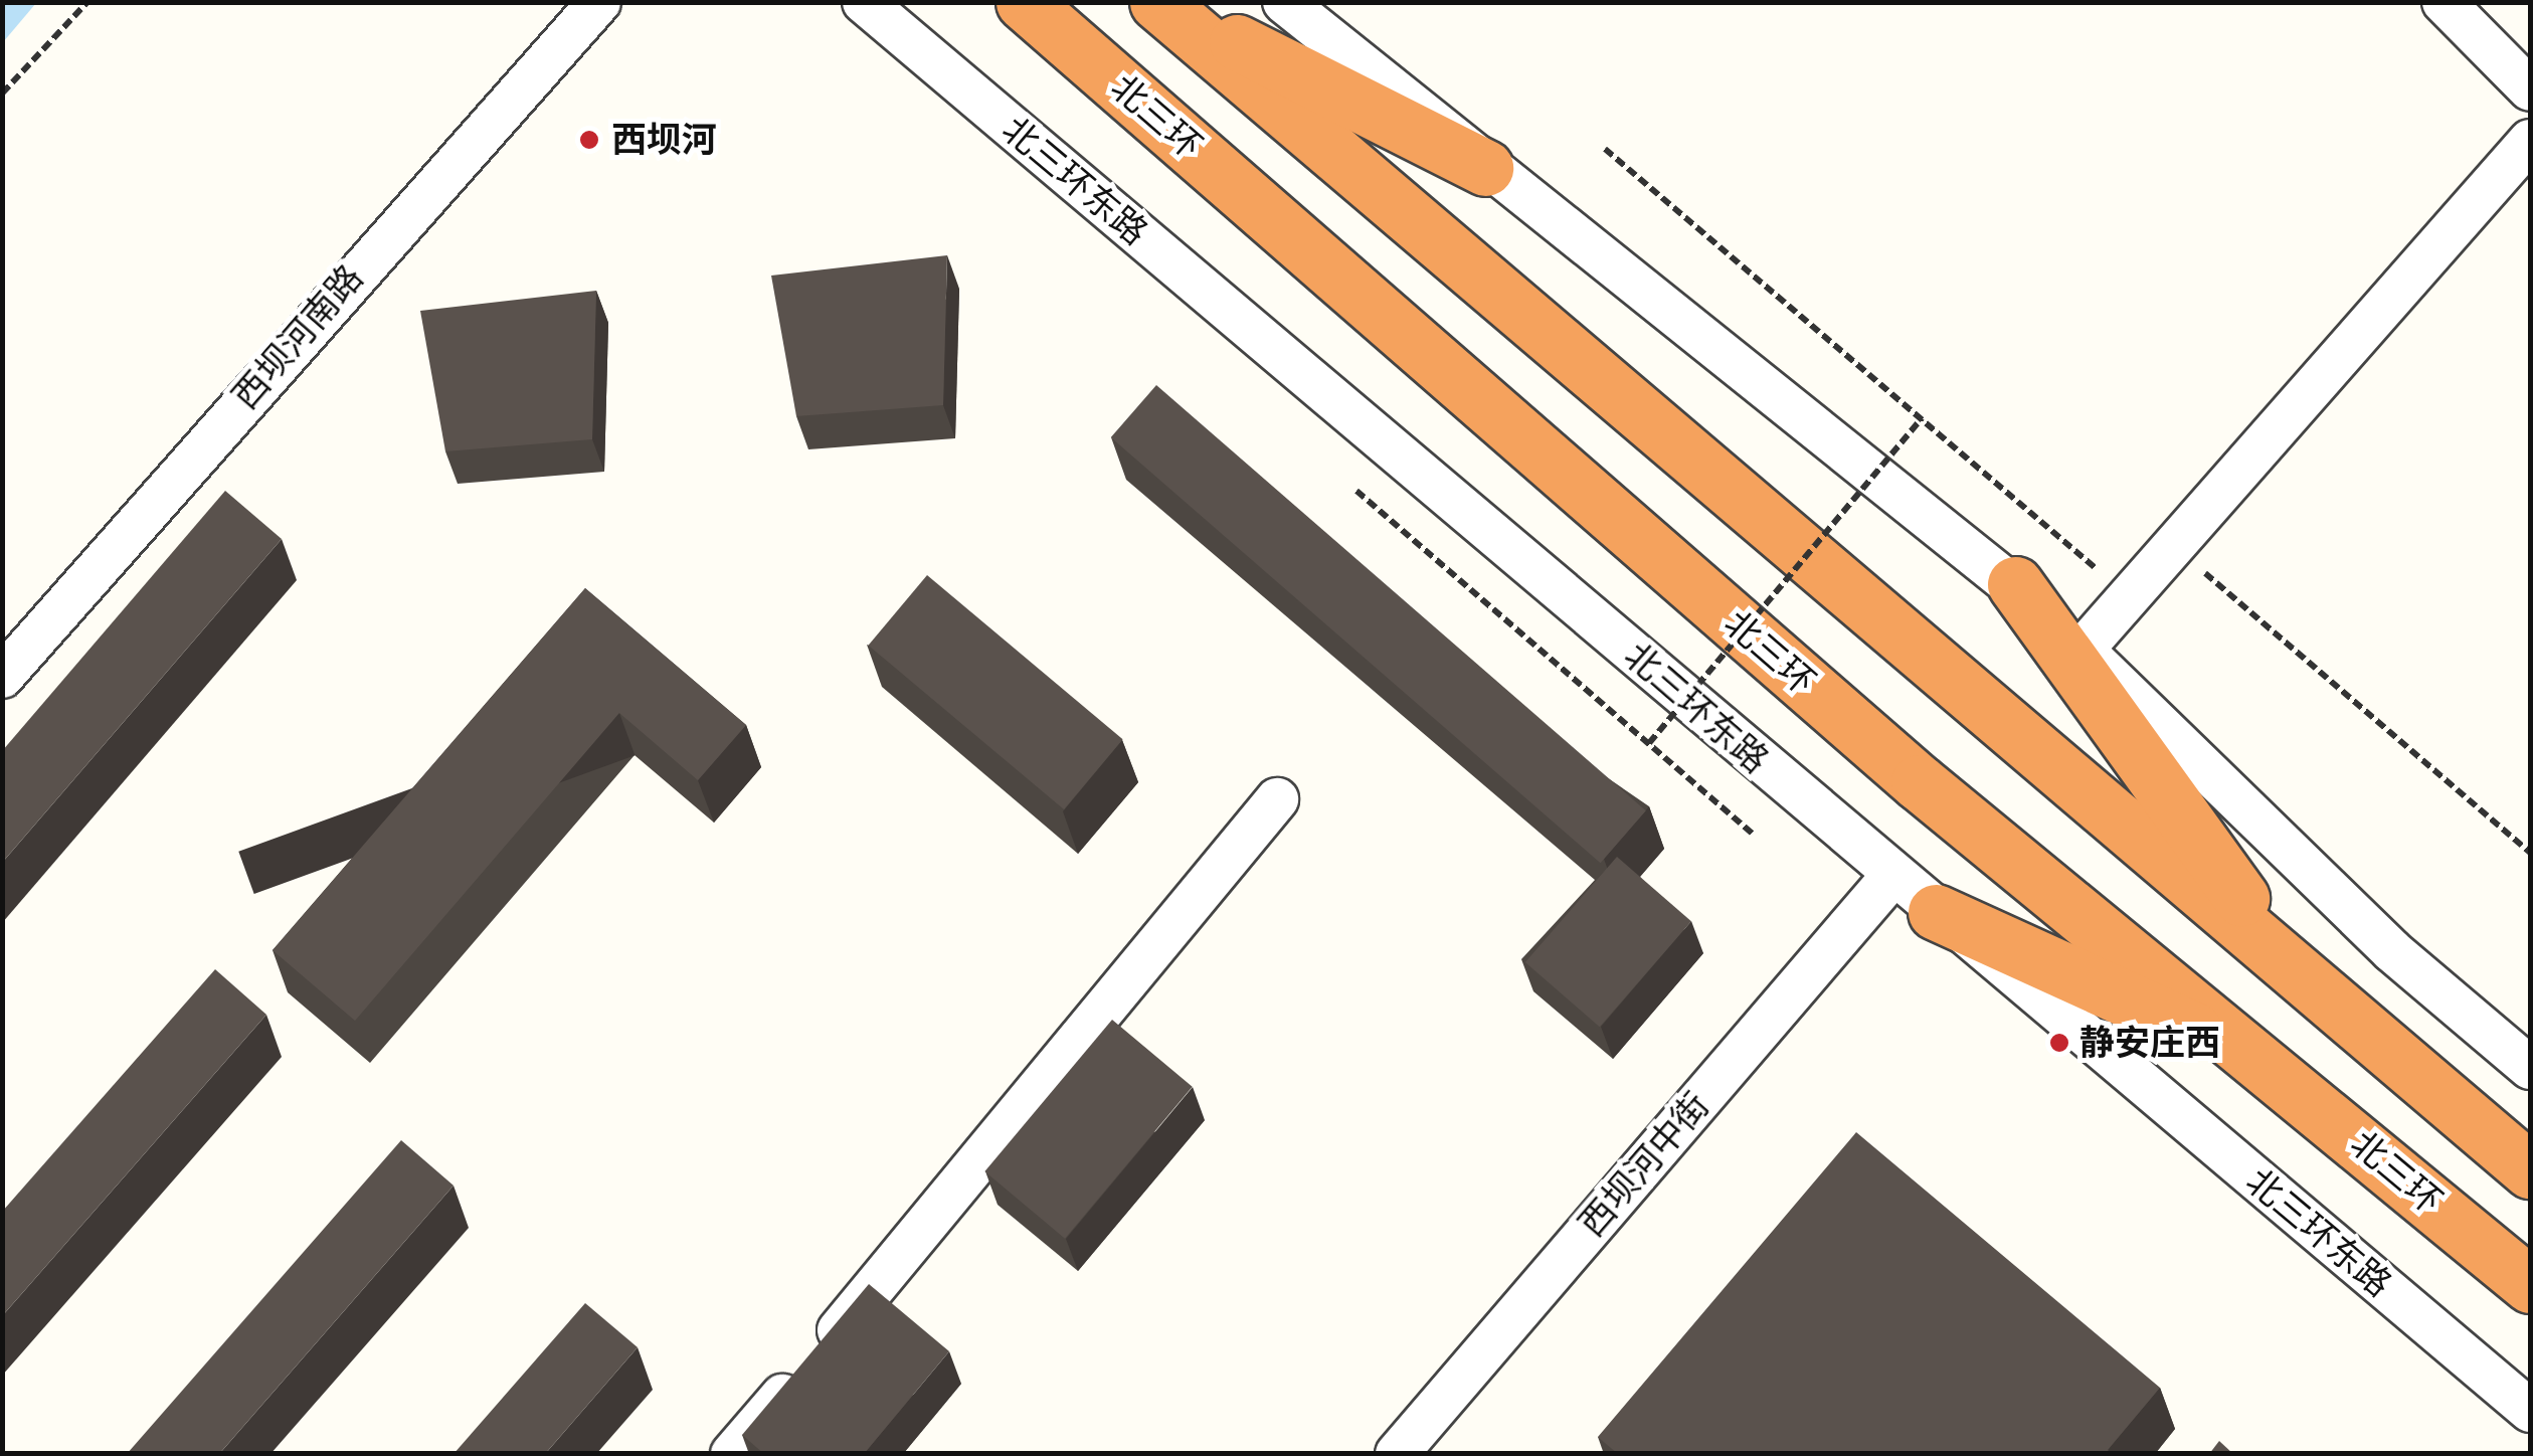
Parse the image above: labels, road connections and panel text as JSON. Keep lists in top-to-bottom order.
{
  "streets": {
    "highway": ["北三环"],
    "street": ["北三环东路", "西坝河南路", "西坝河中街"]
  },
  "crossings": [
    ["北三环东路", "西坝河中街"]
  ],
  "places": ["西坝河", "静安庄西"]
}
